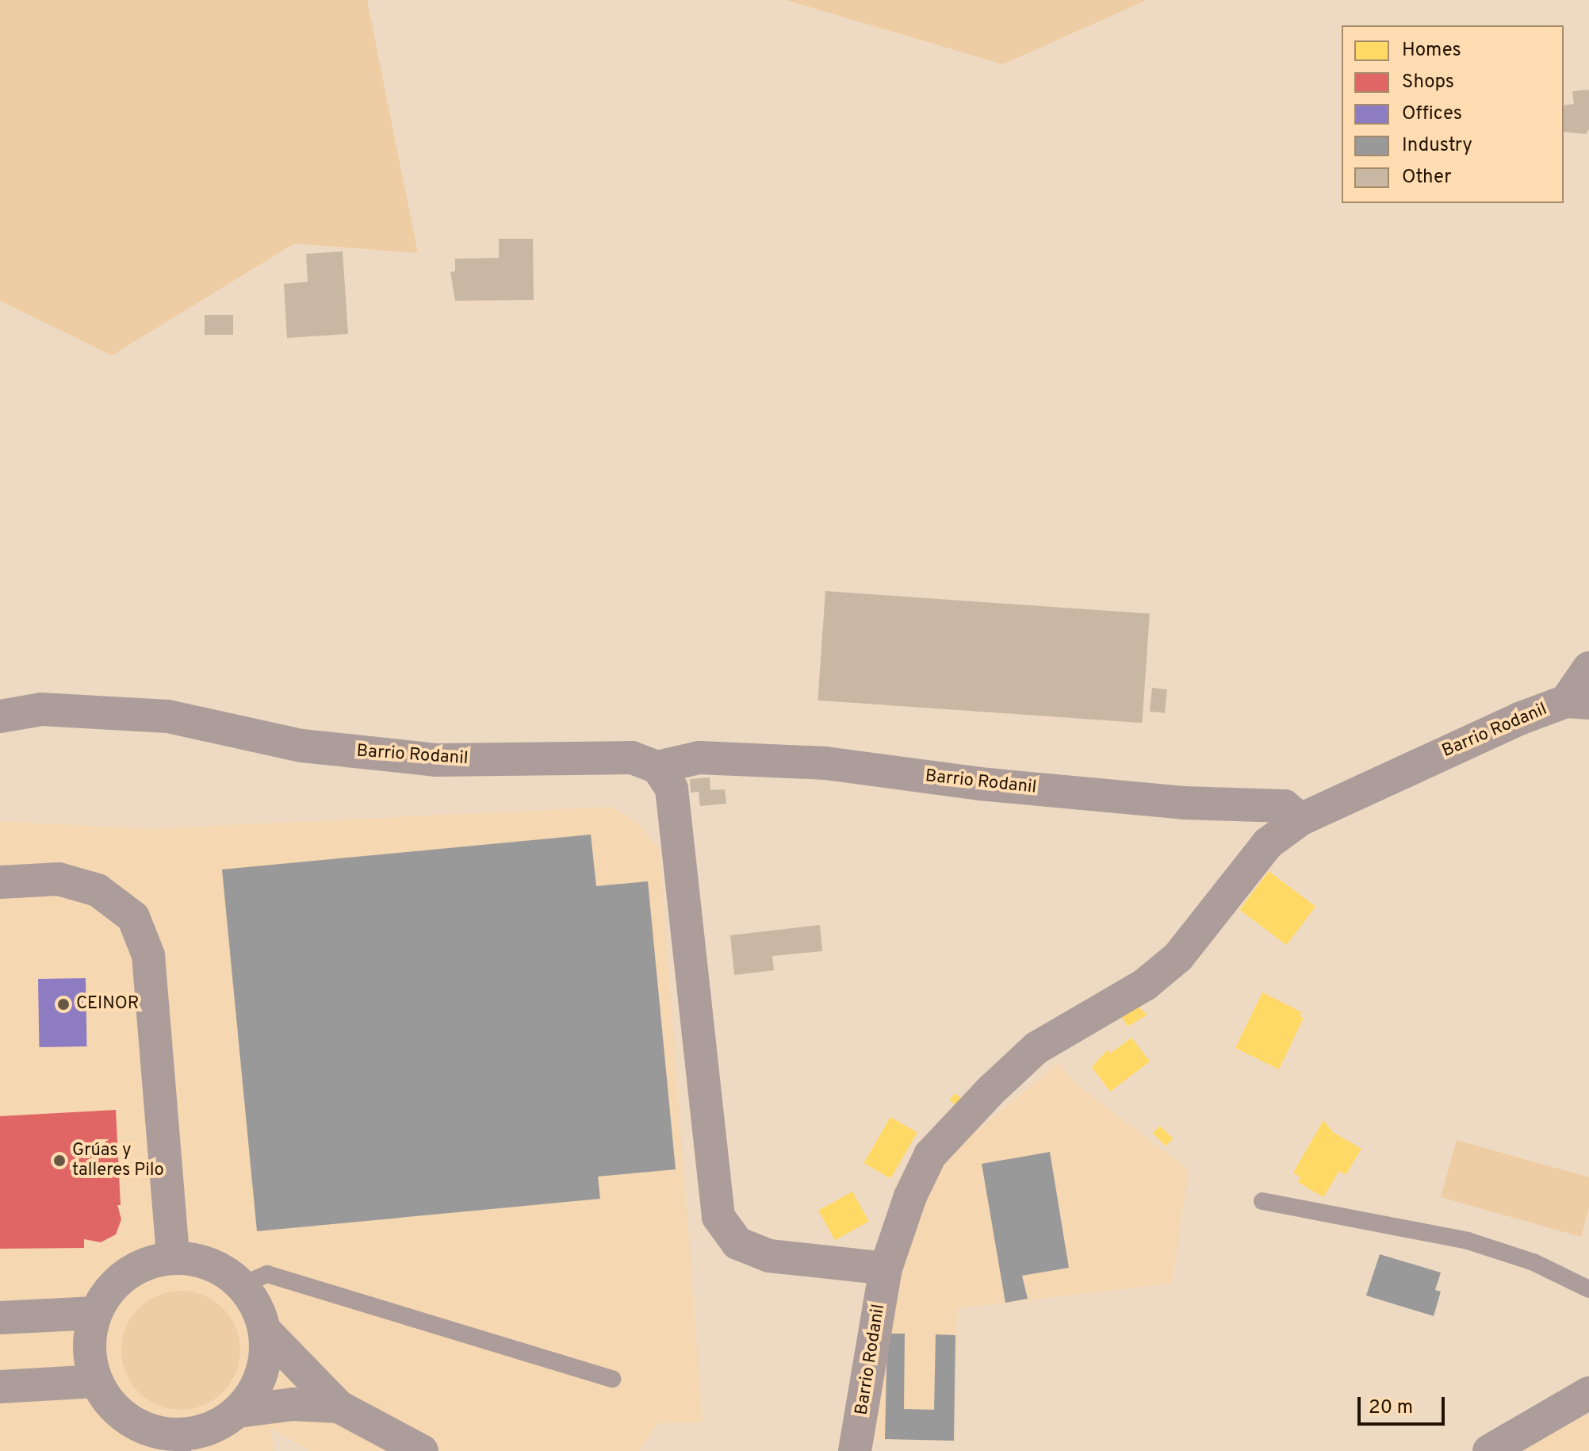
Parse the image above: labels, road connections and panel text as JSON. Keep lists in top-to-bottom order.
{
  "streets": {
    "street": ["Barrio Rodanil"]
  },
  "places": ["CEINOR", "Grúas y talleres Pilo"],
  "legend": [
    "Homes",
    "Shops",
    "Offices",
    "Industry",
    "Other"
  ],
  "scale_bar": "20 m"
}
